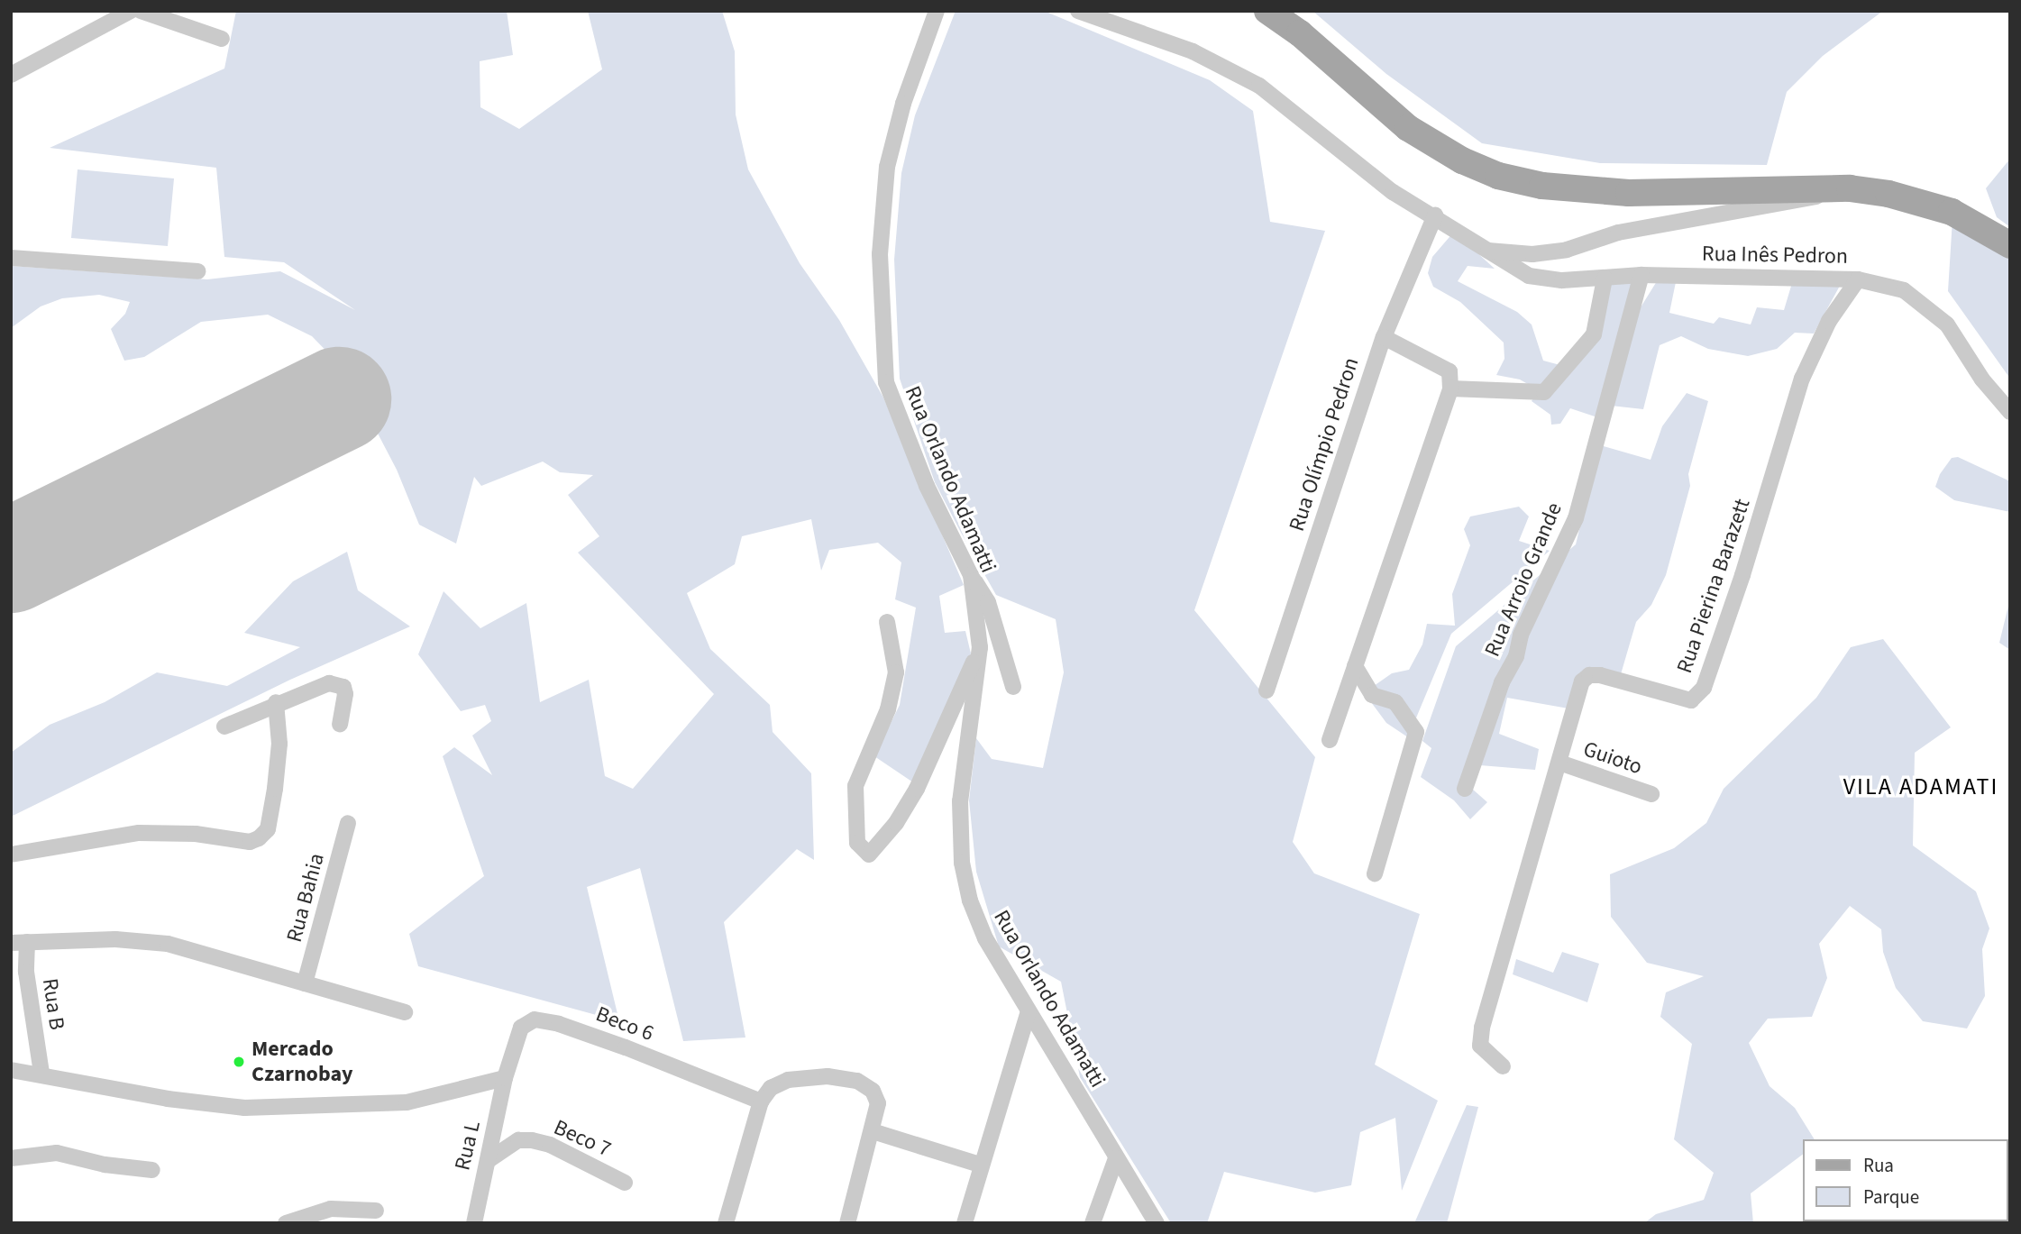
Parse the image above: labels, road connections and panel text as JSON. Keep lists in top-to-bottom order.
{
  "streets": {
    "street": [
      "Rua Inês Pedron",
      "Rua Olímpio Pedron",
      "Rua Orlando Adamatti",
      "Rua Arroio Grande",
      "Rua Pierina Barazett",
      "Guioto",
      "Rua Bahia",
      "Rua B",
      "Beco 6",
      "Beco 7",
      "Rua L"
    ]
  },
  "crossings": [
    ["Rua Inês Pedron", "Rua Olímpio Pedron"],
    ["Rua Inês Pedron", "Rua Arroio Grande"],
    ["Rua Inês Pedron", "Rua Pierina Barazett"],
    ["Rua Pierina Barazett", "Guioto"],
    ["Beco 6", "Rua L"],
    ["Beco 7", "Rua L"]
  ],
  "districts": ["VILA ADAMATI"],
  "places": ["Mercado Czarnobay"],
  "legend": ["Rua", "Parque"]
}
